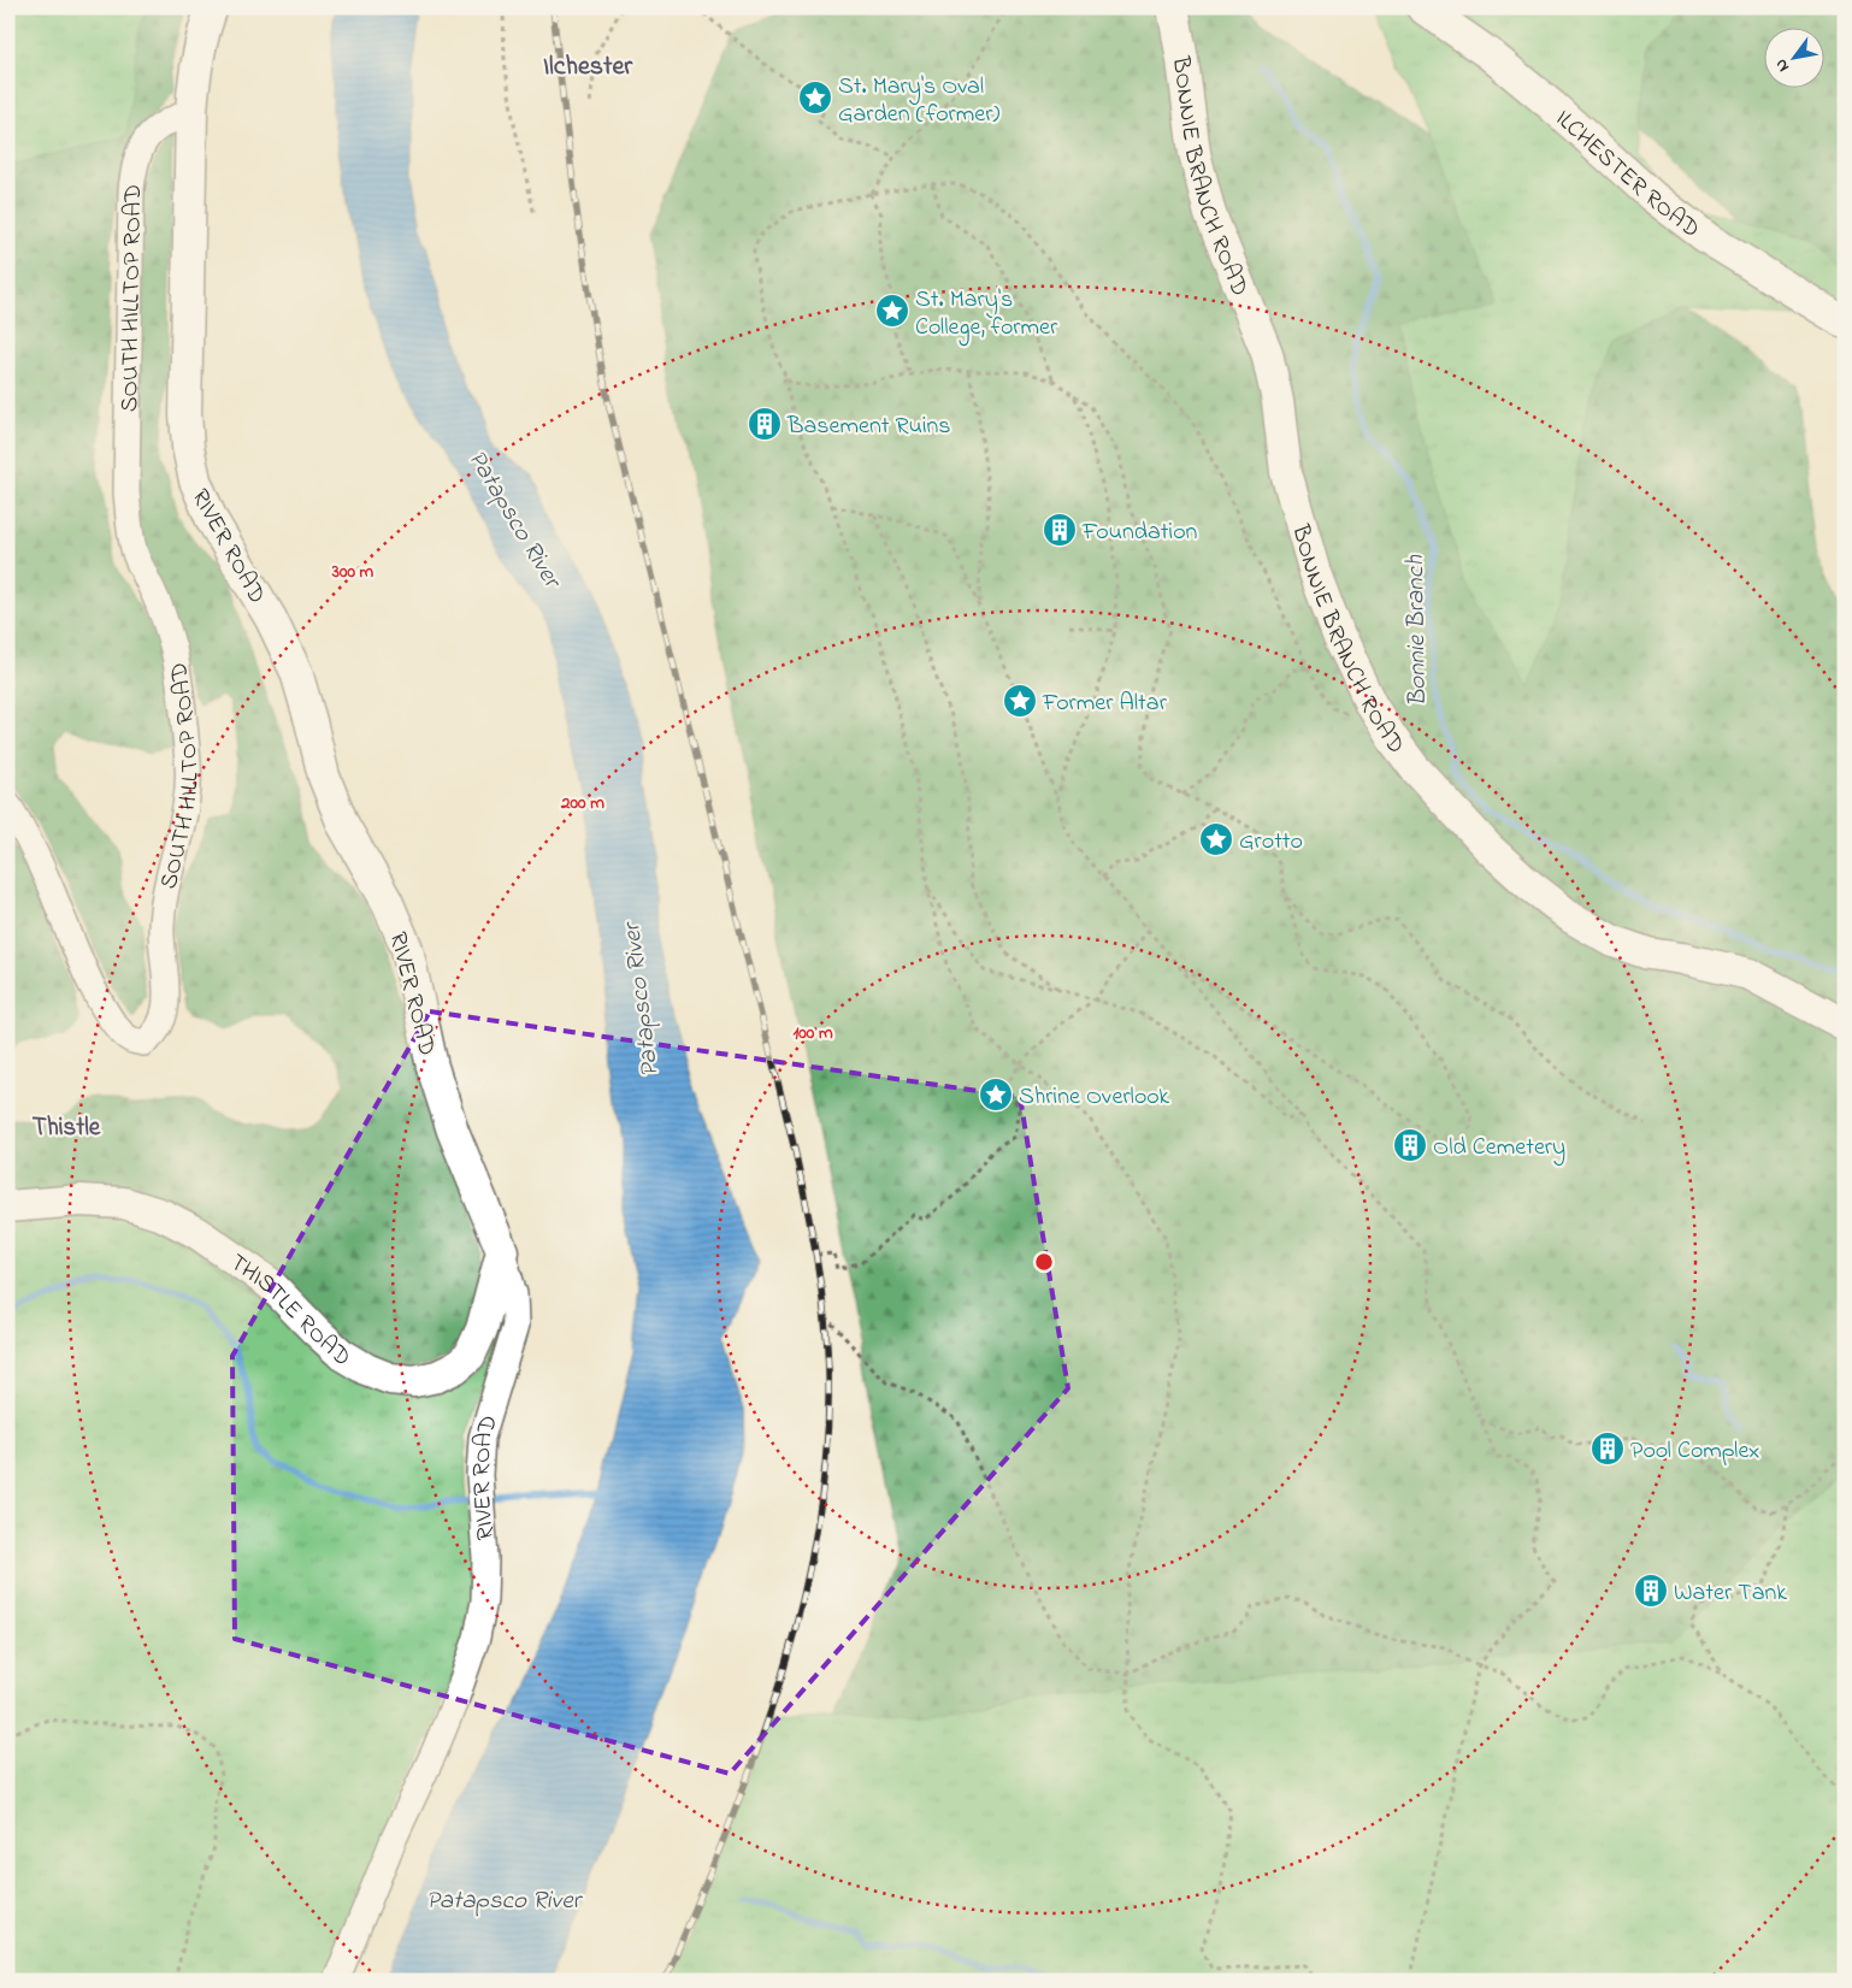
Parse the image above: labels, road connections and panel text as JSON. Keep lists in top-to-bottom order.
{
  "streets": {
    "street": [
      "ILCHESTER ROAD",
      "BONNIE BRANCH ROAD",
      "SOUTH HILLTOP ROAD",
      "RIVER ROAD",
      "THISTLE ROAD"
    ]
  },
  "crossings": [
    ["SOUTH HILLTOP ROAD", "RIVER ROAD"],
    ["RIVER ROAD", "THISTLE ROAD"]
  ],
  "districts": ["Ilchester", "Thistle"],
  "water": ["Patapsco River", "Bonnie Branch"],
  "places": {
    "place": [
      "St. Mary's Oval Garden (former)",
      "St. Mary's College, former",
      "Former Altar",
      "Grotto",
      "Shrine Overlook"
    ],
    "building": [
      "Basement Ruins",
      "Foundation",
      "Old Cemetery",
      "Pool Complex",
      "Water Tank"
    ]
  },
  "north": "bottom left",
  "rings": ["300 m", "200 m", "100 m"]
}
